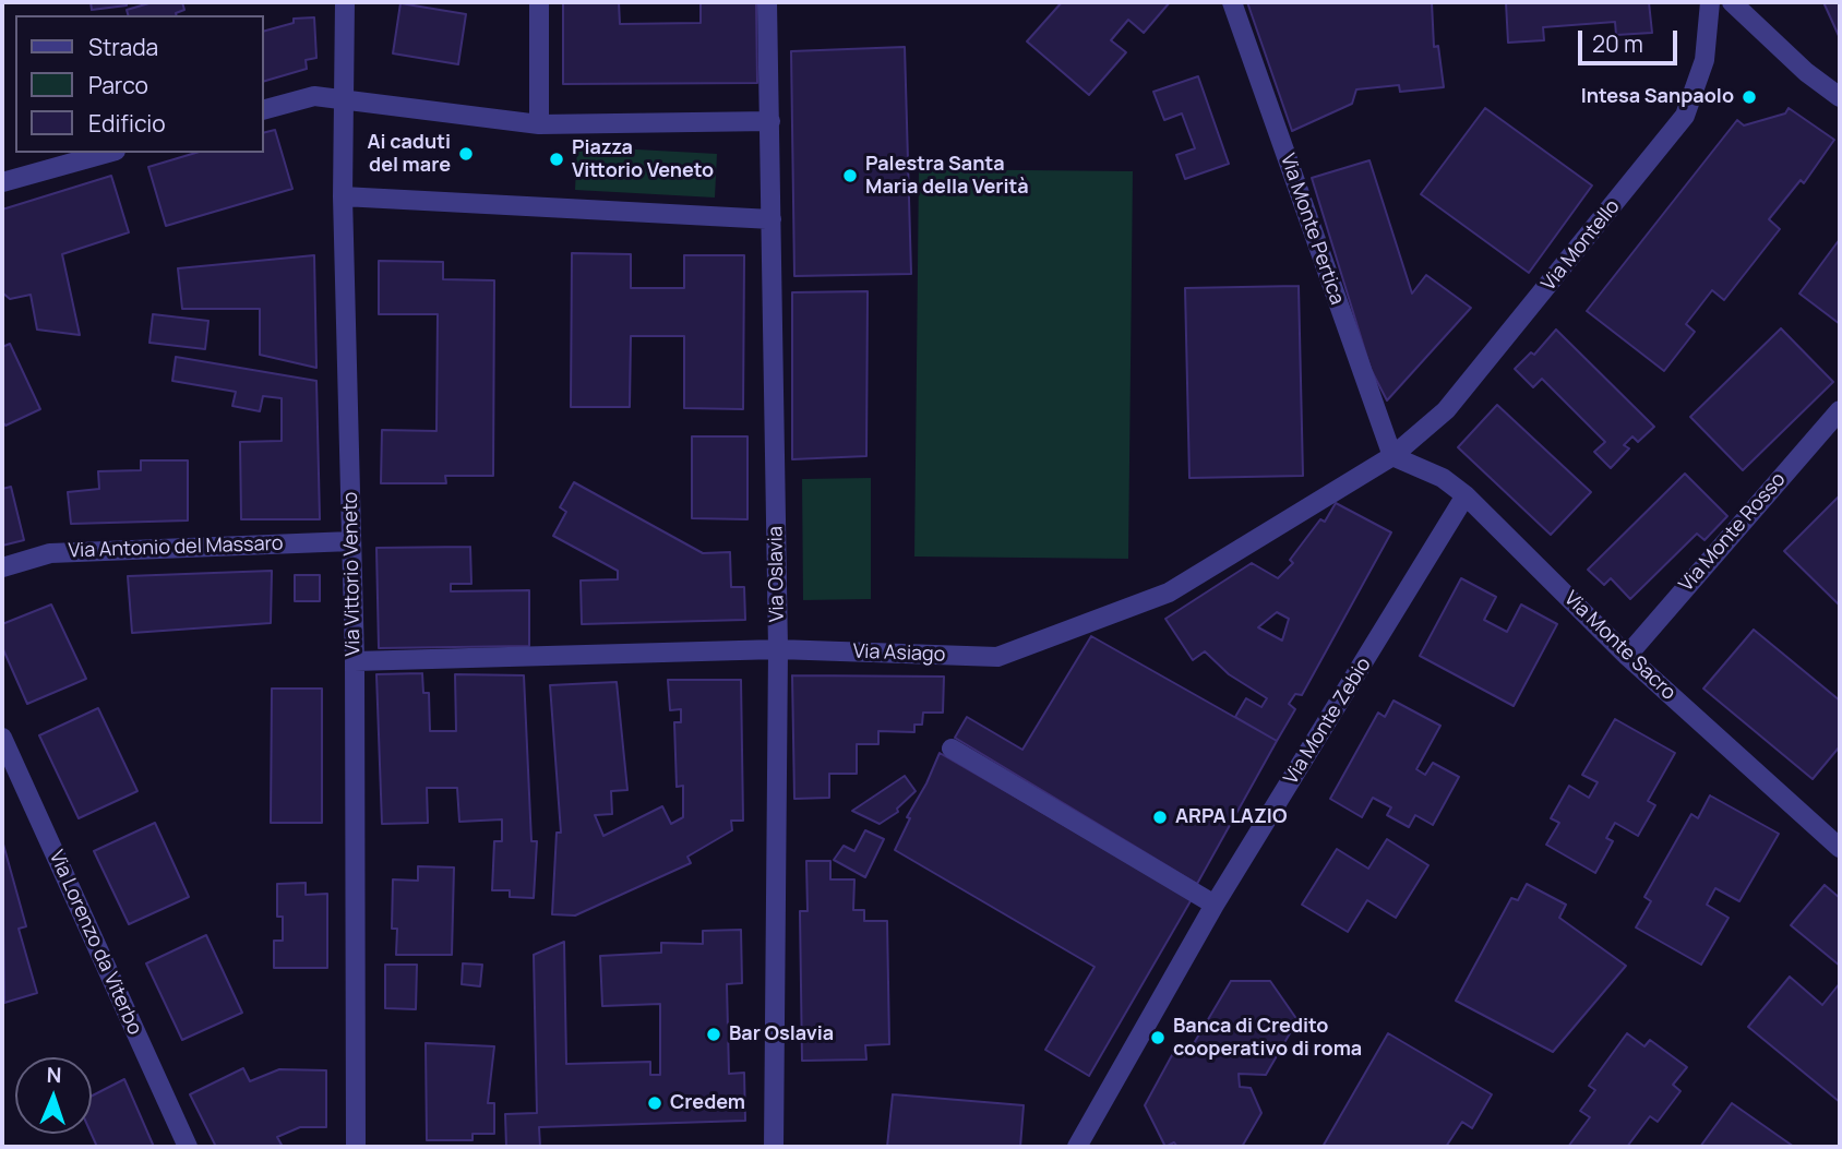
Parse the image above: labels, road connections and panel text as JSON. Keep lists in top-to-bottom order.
{
  "streets": {
    "street": [
      "Via Monte Pertica",
      "Via Montello",
      "Via Monte Rosso",
      "Via Antonio del Massaro",
      "Via Vittorio Veneto",
      "Via Oslavia",
      "Via Monte Sacro",
      "Via Asiago",
      "Via Monte Zebio",
      "Via Lorenzo da Viterbo"
    ]
  },
  "crossings": [
    ["Via Monte Pertica", "Via Montello"],
    ["Via Monte Pertica", "Via Monte Sacro"],
    ["Via Monte Pertica", "Via Asiago"],
    ["Via Montello", "Via Monte Sacro"],
    ["Via Montello", "Via Asiago"],
    ["Via Monte Rosso", "Via Monte Sacro"],
    ["Via Antonio del Massaro", "Via Vittorio Veneto"],
    ["Via Vittorio Veneto", "Via Asiago"],
    ["Via Oslavia", "Via Asiago"],
    ["Via Monte Sacro", "Via Asiago"],
    ["Via Monte Sacro", "Via Monte Zebio"]
  ],
  "places": [
    "Intesa Sanpaolo",
    "Ai caduti del mare",
    "Piazza Vittorio Veneto",
    "Palestra Santa Maria della Verità",
    "ARPA LAZIO",
    "Bar Oslavia",
    "Banca di Credito cooperativo di roma",
    "Credem"
  ],
  "legend": ["Strada", "Parco", "Edificio"],
  "scale_bar": "20 m",
  "north": "top"
}
